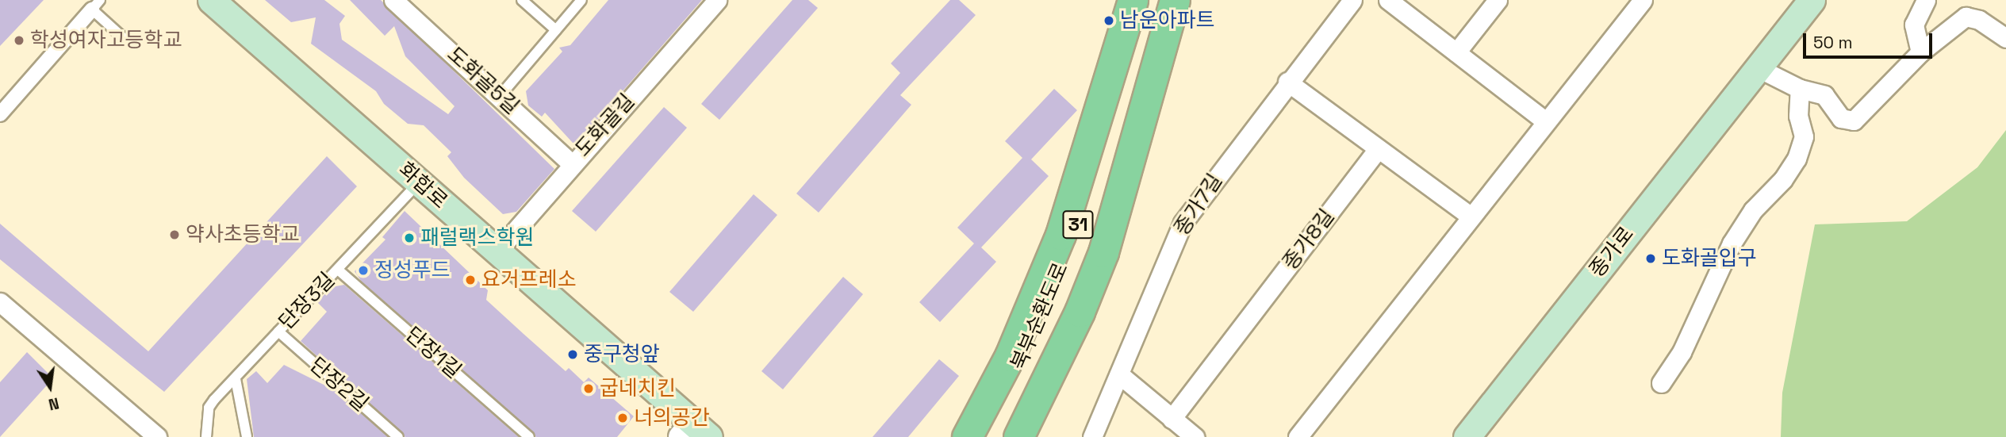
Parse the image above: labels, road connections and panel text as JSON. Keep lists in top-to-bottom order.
{
  "streets": {
    "main road": [
      "화합로",
      "31",
      "종가로",
      "북부순환도로"
    ],
    "street": [
      "도화골5길",
      "도화골길",
      "종가7길",
      "종가8길"
    ],
    "lane": ["단장3길", "단장1길", "단장2길"]
  },
  "crossings": [
    ["도화골5길", "도화골길"],
    ["도화골길", "화합로"],
    ["화합로", "단장3길"],
    ["단장3길", "단장1길"],
    ["단장3길", "단장2길"]
  ],
  "places": [
    "남운아파트",
    "학성여자고등학교",
    "약사초등학교",
    "패럴랙스학원",
    "도화골입구",
    "정성푸드",
    "요거프레소",
    "중구청앞",
    "굽네치킨",
    "너의공간"
  ],
  "scale_bar": "50 m",
  "north": "bottom"
}
